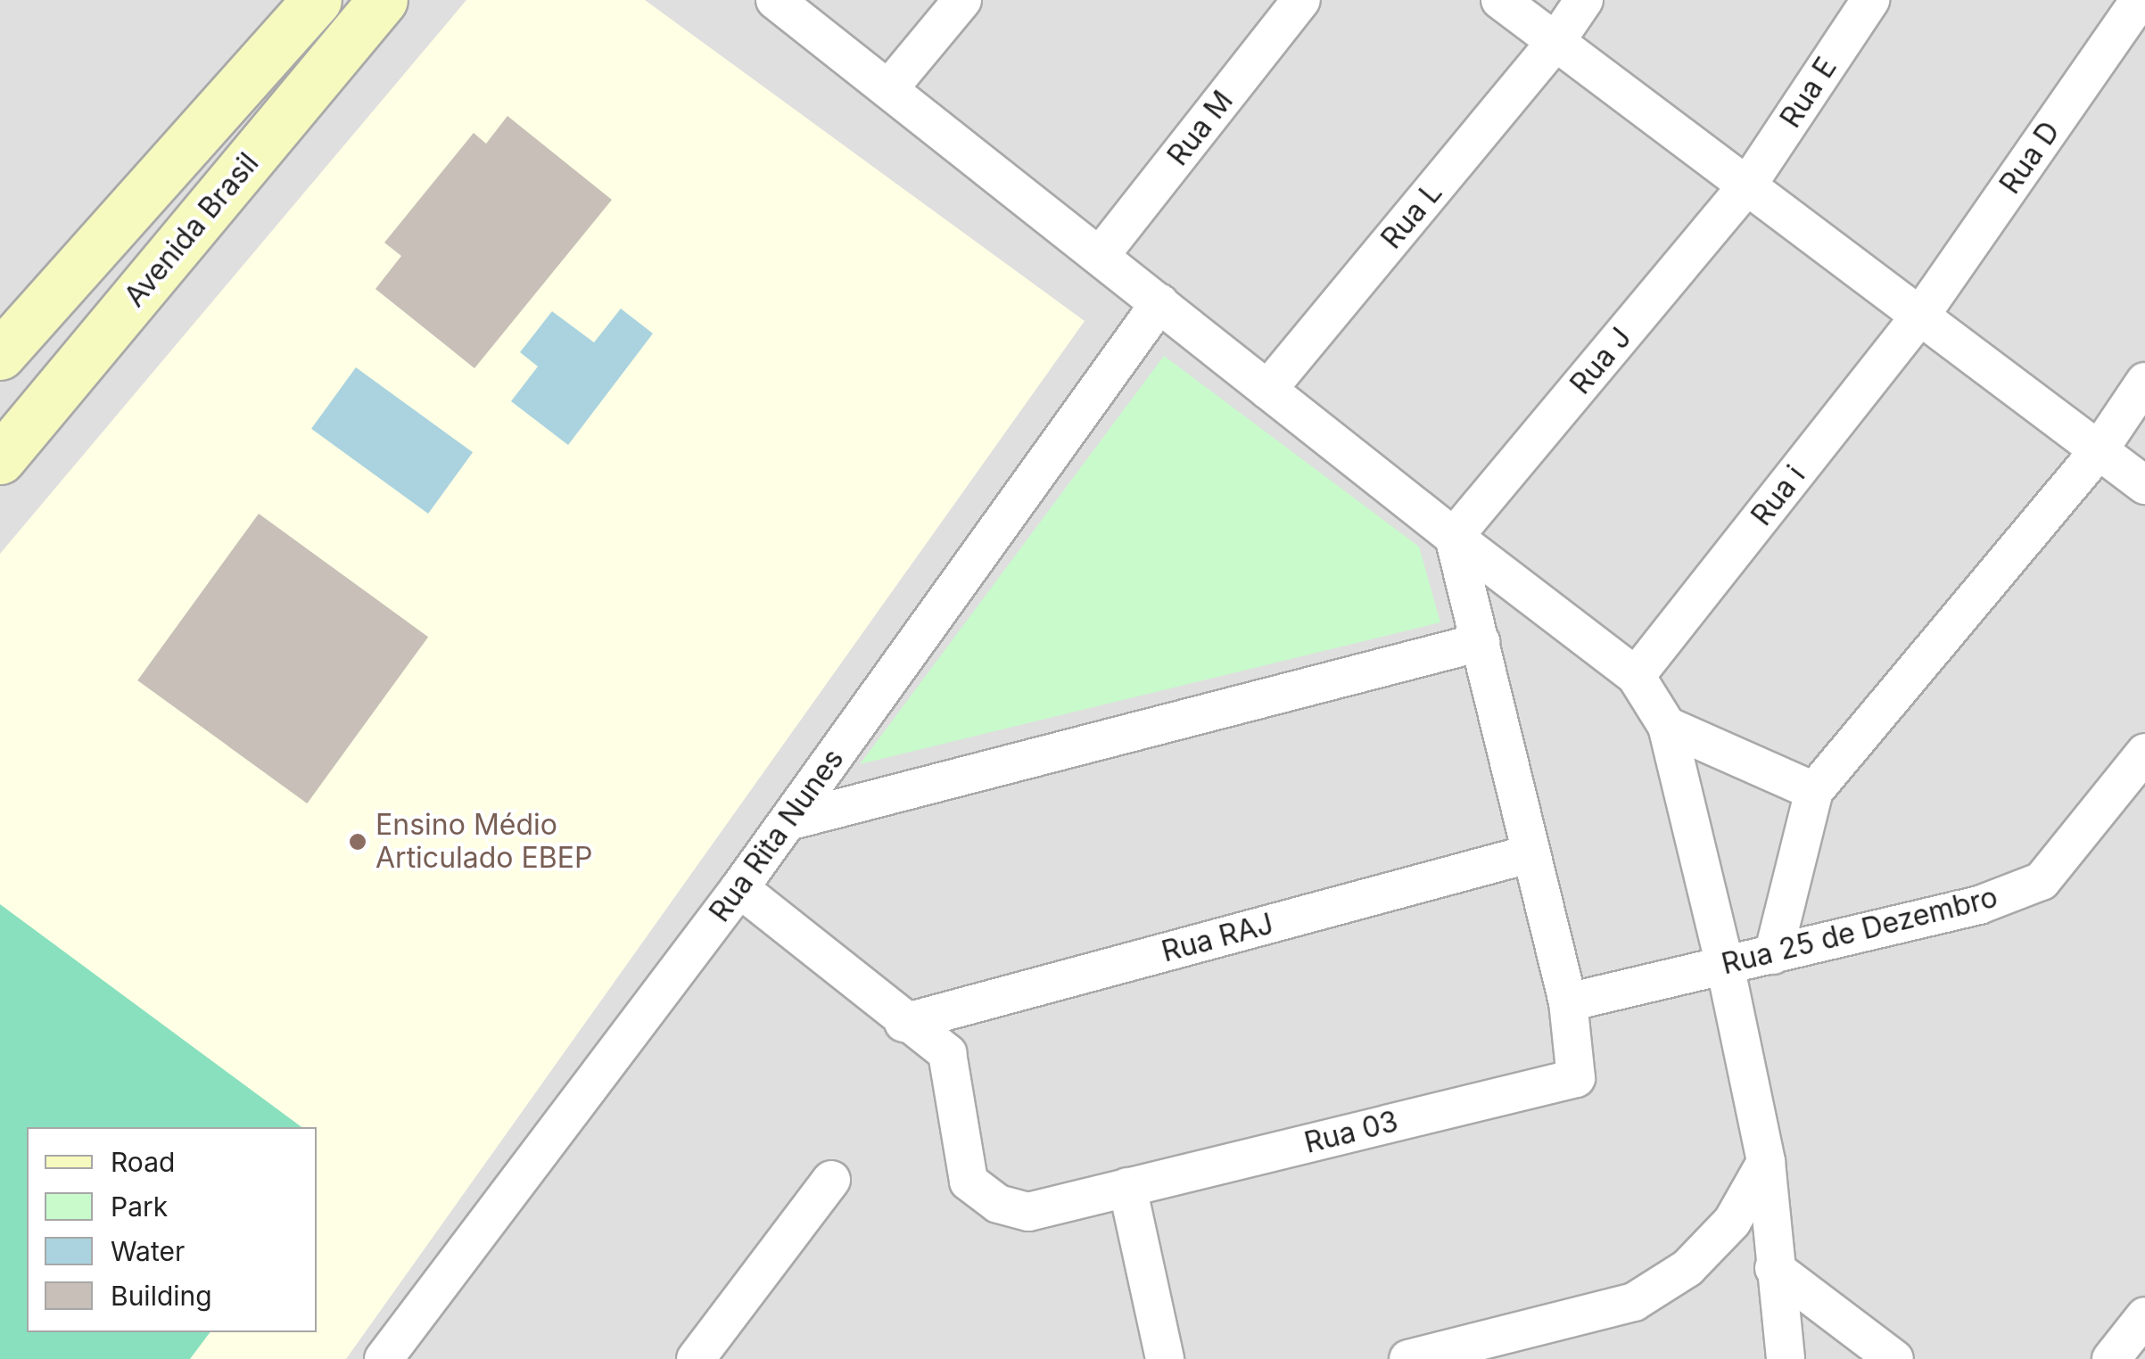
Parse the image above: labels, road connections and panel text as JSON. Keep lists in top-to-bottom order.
{
  "streets": {
    "street": [
      "Rua E",
      "Rua M",
      "Rua D",
      "Rua L",
      "Avenida Brasil",
      "Rua J",
      "Rua i",
      "Rua Rita Nunes",
      "Rua 25 de Dezembro",
      "Rua RAJ",
      "Rua 03"
    ]
  },
  "crossings": [
    ["Rua E", "Rua J"],
    ["Rua D", "Rua i"],
    ["Rua Rita Nunes", "Rua 03"],
    ["Rua 25 de Dezembro", "Rua 03"],
    ["Rua RAJ", "Rua 03"]
  ],
  "places": ["Ensino Médio Articulado EBEP"],
  "legend": [
    "Road",
    "Park",
    "Water",
    "Building"
  ]
}
